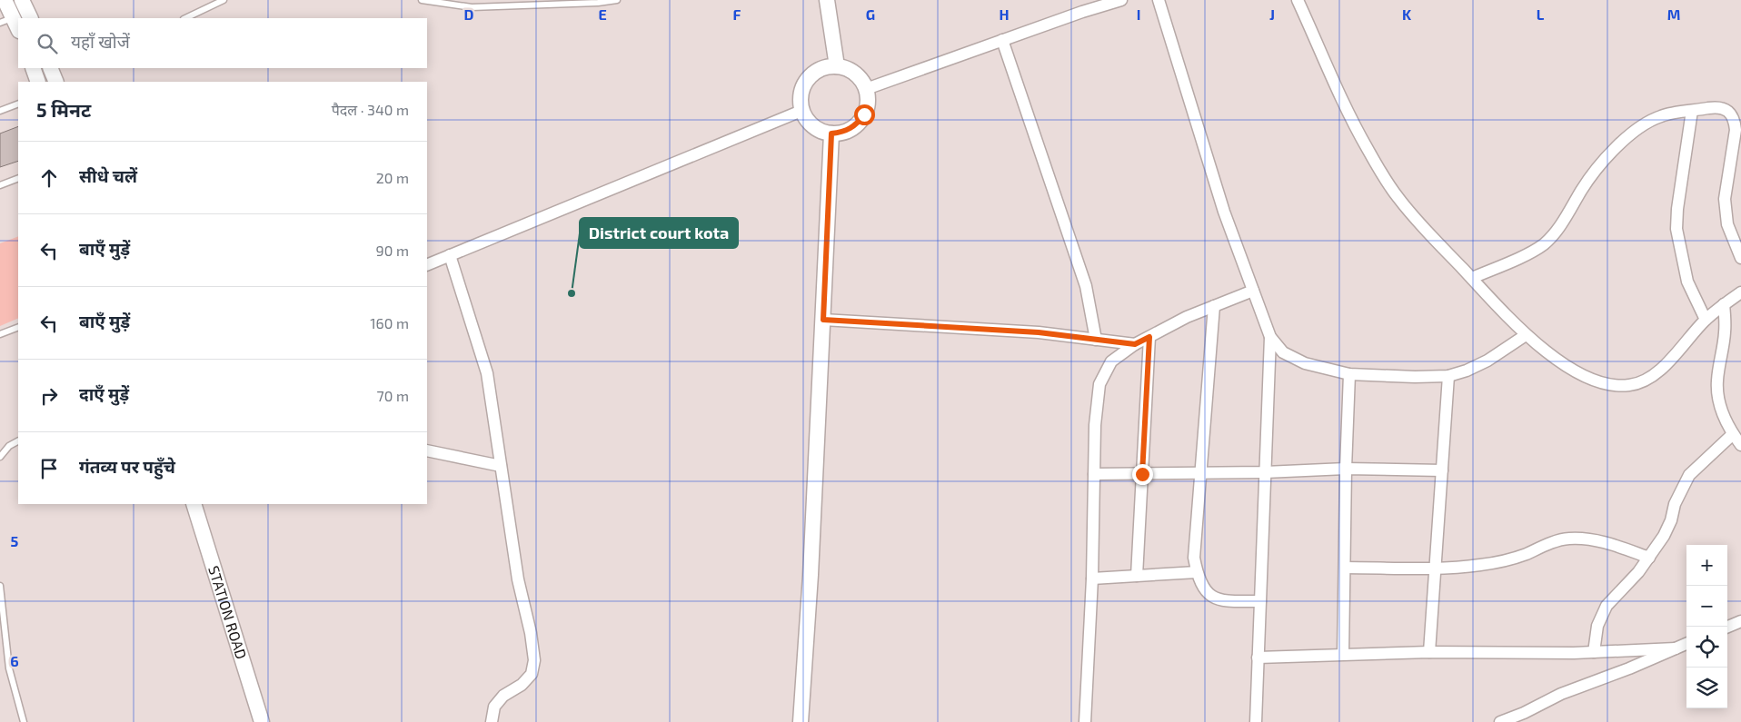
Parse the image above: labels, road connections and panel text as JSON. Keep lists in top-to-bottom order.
{
  "streets": {
    "street": ["STATION ROAD"]
  },
  "places": ["District court kota"],
  "page": {
    "search": "यहाँ खोजें",
    "heading": ["5 मिनट", "पैदल · 340 m"],
    "list": [
      ["सीधे चलें", "20 m"],
      ["बाएँ मुड़ें", "90 m"],
      ["बाएँ मुड़ें", "160 m"],
      ["दाएँ मुड़ें", "70 m"],
      "गंतव्य पर पहुँचे"
    ],
    "map_buttons": ["+", "−"]
  },
  "grid": {
    "columns": [
      "D",
      "E",
      "F",
      "G",
      "H",
      "I",
      "J",
      "K",
      "L",
      "M"
    ],
    "rows": ["5", "6"]
  }
}
